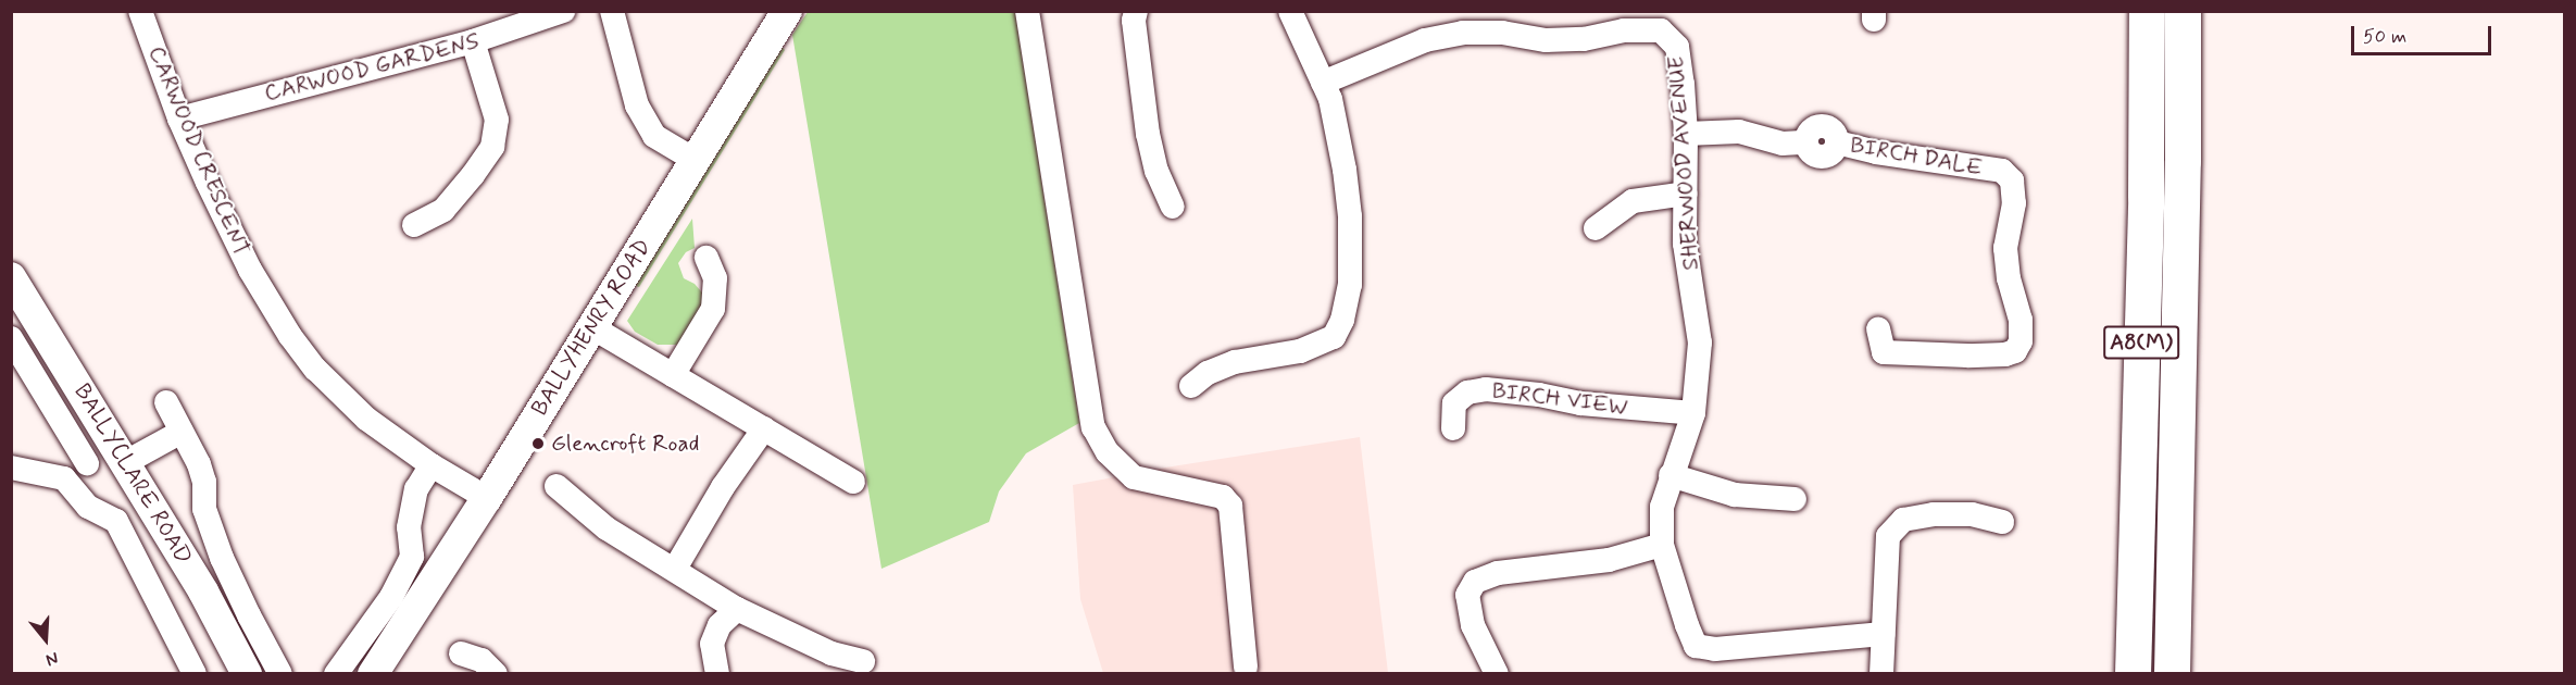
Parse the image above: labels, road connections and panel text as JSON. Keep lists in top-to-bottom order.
{
  "streets": {
    "highway": ["A8(M)"],
    "main road": ["BALLYHENRY ROAD", "BALLYCLARE ROAD"],
    "street": [
      "CARWOOD GARDENS",
      "CARWOOD CRESCENT",
      "BIRCH DALE",
      "SHERWOOD AVENUE",
      "BIRCH VIEW"
    ]
  },
  "crossings": [
    ["CARWOOD GARDENS", "CARWOOD CRESCENT"],
    ["CARWOOD CRESCENT", "BALLYHENRY ROAD"],
    ["BIRCH DALE", "SHERWOOD AVENUE"],
    ["SHERWOOD AVENUE", "BIRCH VIEW"]
  ],
  "places": ["Glencroft Road"],
  "scale_bar": "50 m",
  "north": "bottom"
}
